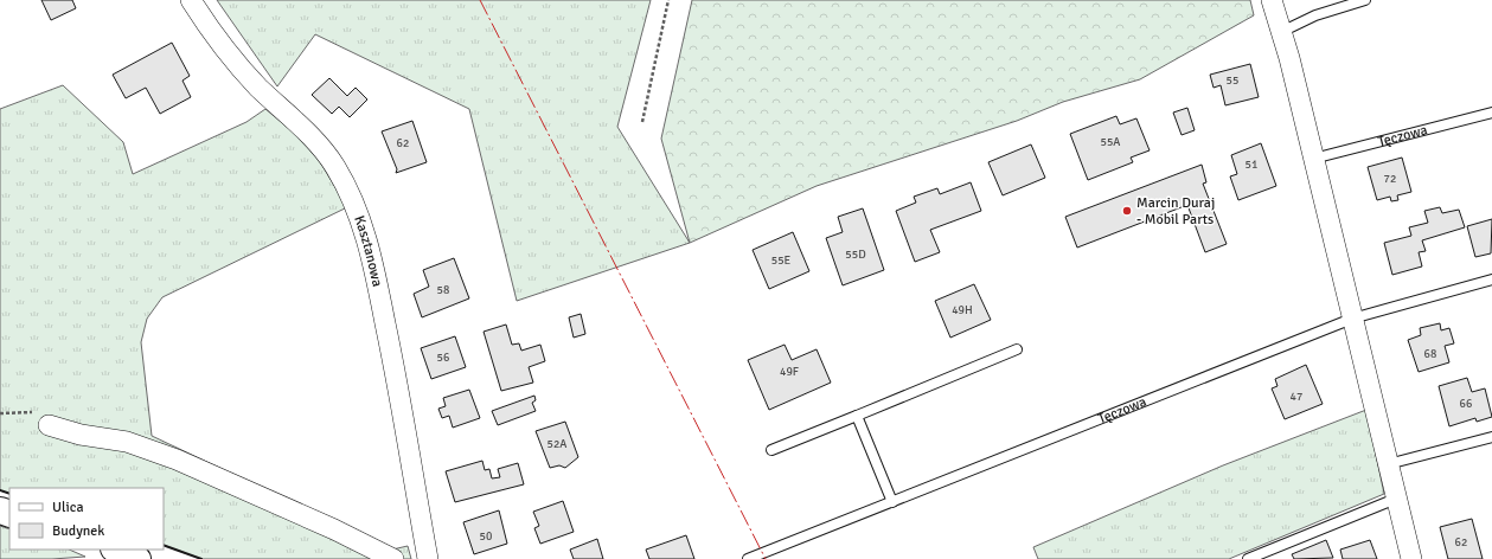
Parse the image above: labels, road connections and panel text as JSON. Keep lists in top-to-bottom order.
{
  "streets": {
    "street": ["Kasztanowa"],
    "lane": ["Tęczowa"]
  },
  "places": ["Marcin Duraj - Mobil Parts"],
  "house_numbers": [
    "55",
    "55A",
    "62",
    "51",
    "72",
    "55D",
    "55E",
    "58",
    "49H",
    "68",
    "56",
    "49F",
    "47",
    "66",
    "52A",
    "50",
    "62"
  ],
  "legend": ["Ulica", "Budynek"]
}
